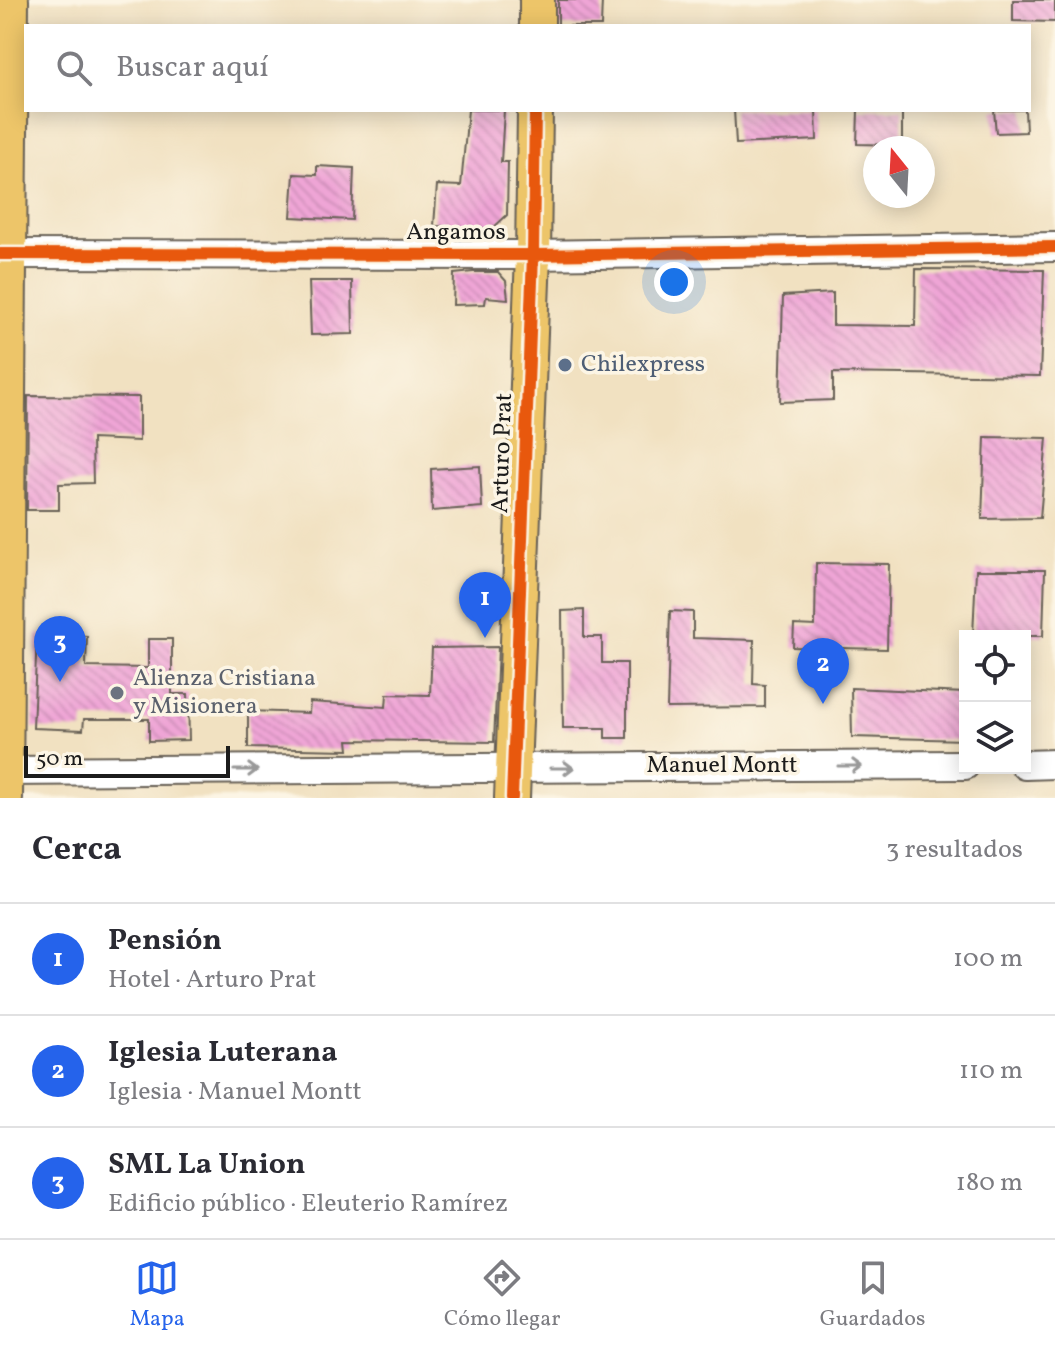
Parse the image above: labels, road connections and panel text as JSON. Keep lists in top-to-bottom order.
{
  "streets": {
    "main road": ["Arturo Prat"],
    "street": ["Angamos", "Manuel Montt"]
  },
  "crossings": [
    ["Angamos", "Arturo Prat"],
    ["Arturo Prat", "Manuel Montt"]
  ],
  "one_way": ["Manuel Montt"],
  "places": ["Chilexpress", "Alienza Cristiana y Misionera"],
  "scale_bar": "50 m",
  "north": "top",
  "page": {
    "search": "Buscar aquí",
    "pins": ["1", "3", "2"],
    "scale": "50 m",
    "heading": ["Cerca", "3 resultados"],
    "list": [
      {
        "mark": "1",
        "name": "Pensión",
        "note": "Hotel · Arturo Prat",
        "value": "100 m"
      },
      {
        "mark": "2",
        "name": "Iglesia Luterana",
        "note": "Iglesia · Manuel Montt",
        "value": "110 m"
      },
      {
        "mark": "3",
        "name": "SML La Union",
        "note": "Edificio público · Eleuterio Ramírez",
        "value": "180 m"
      }
    ],
    "nav": ["Mapa", "Cómo llegar", "Guardados"]
  }
}
